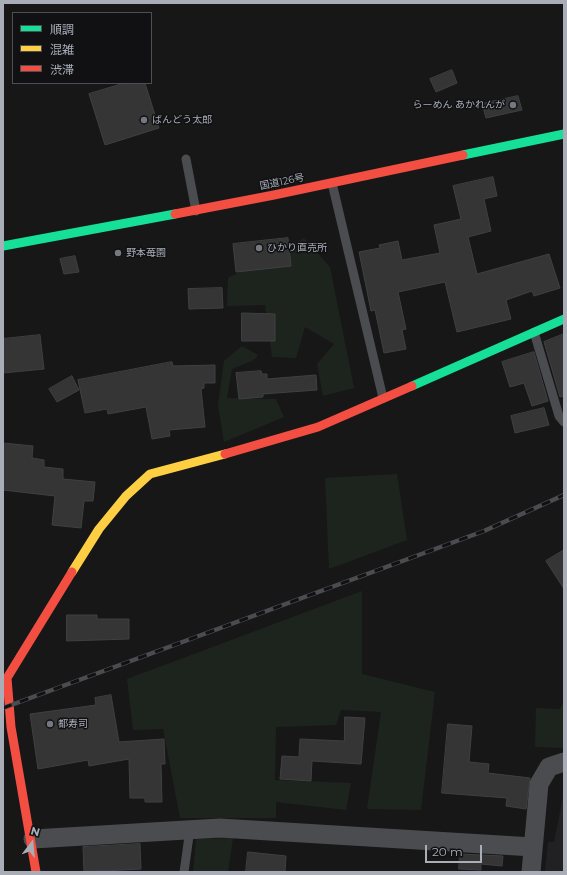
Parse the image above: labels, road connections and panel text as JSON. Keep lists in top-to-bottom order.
{
  "streets": {
    "main road": ["国道126号"]
  },
  "places": [
    "らーめん あかれんが",
    "ばんどう太郎",
    "ひかり直売所",
    "野本苺園",
    "都寿司"
  ],
  "legend": ["順調", "混雑", "渋滞"],
  "scale_bar": "20 m",
  "north": "top"
}
